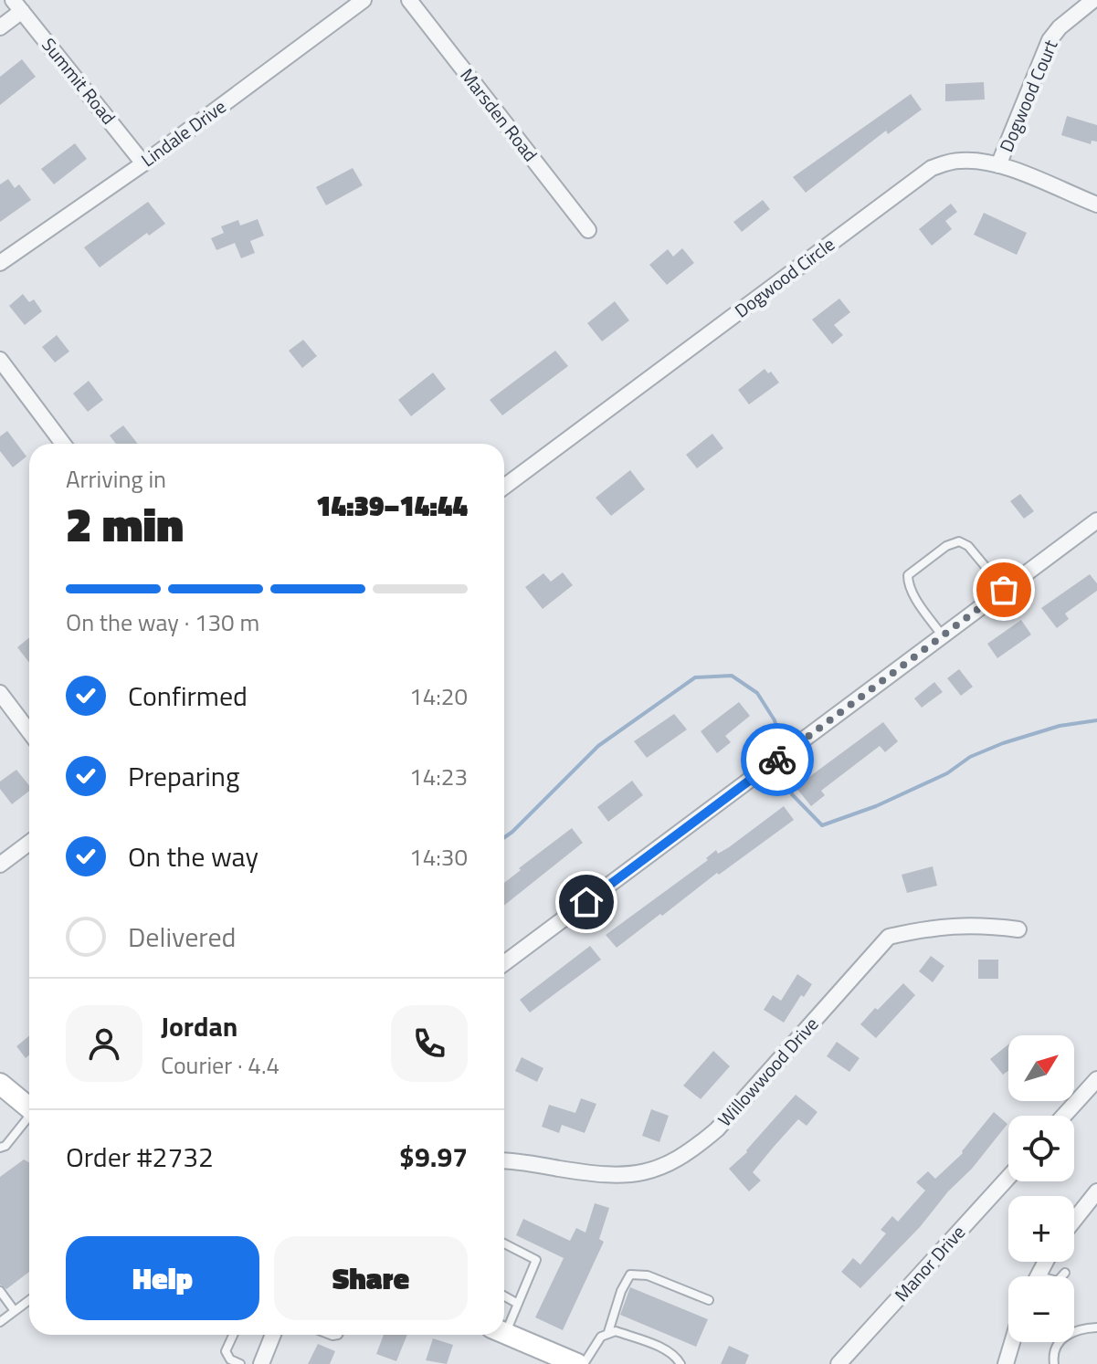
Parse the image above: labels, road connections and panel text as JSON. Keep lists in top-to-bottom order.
{
  "streets": {
    "street": [
      "Summit Road",
      "Dogwood Court",
      "Marsden Road",
      "Lindale Drive",
      "Dogwood Circle",
      "Willowwood Drive",
      "Manor Drive"
    ]
  },
  "crossings": [
    ["Summit Road", "Lindale Drive"],
    ["Dogwood Court", "Dogwood Circle"]
  ],
  "north": "top right",
  "page": {
    "heading": ["2 min", "Arriving in", "14:39–14:44"],
    "panel": [
      "Jordan",
      "Courier · 4.4",
      "Order #2732",
      "$9.97"
    ],
    "bar": "On the way · 130 m",
    "list": [
      ["Confirmed", "14:20"],
      ["Preparing", "14:23"],
      ["On the way", "14:30"],
      "Delivered"
    ],
    "map_buttons": ["+", "−"],
    "buttons": ["Help", "Share"]
  }
}
